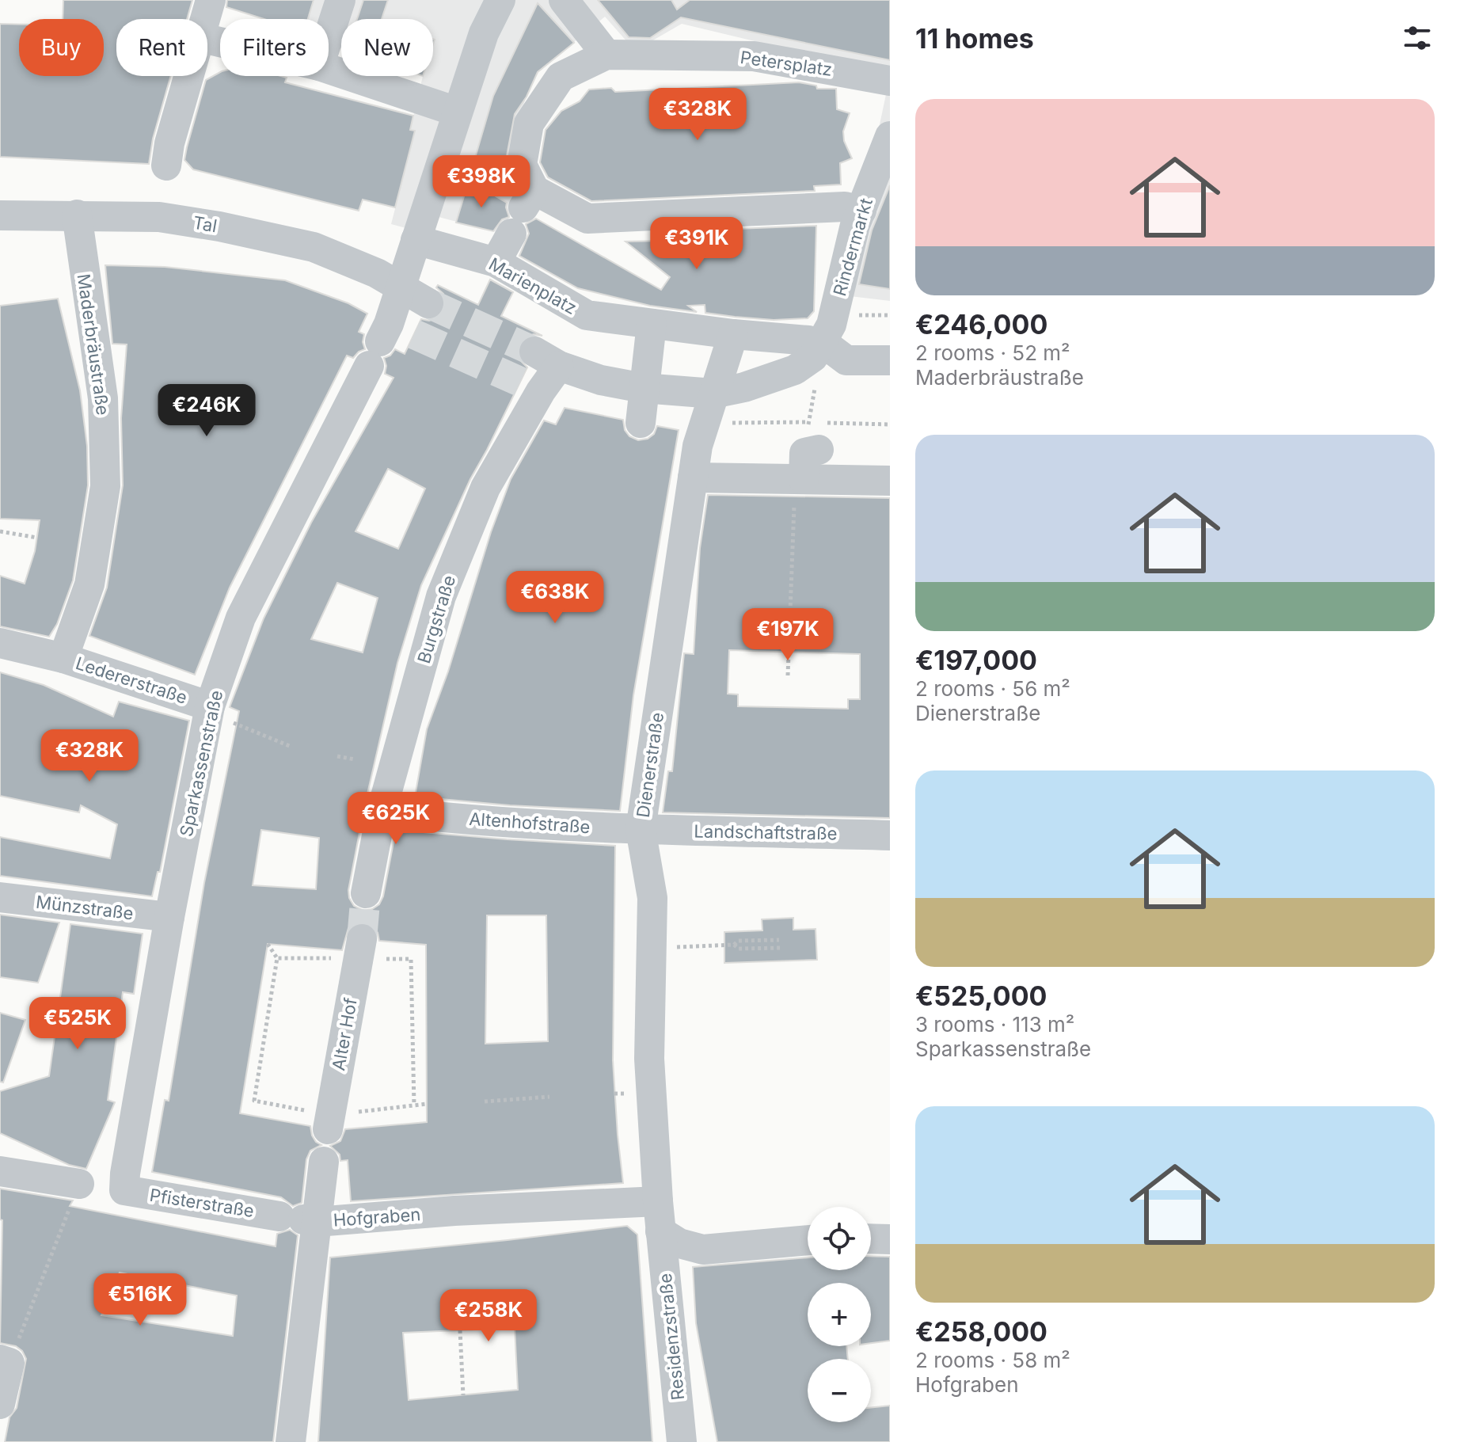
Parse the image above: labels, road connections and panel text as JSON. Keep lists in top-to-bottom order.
{
  "streets": {
    "street": [
      "Petersplatz",
      "Tal",
      "Rindermarkt",
      "Marienplatz",
      "Maderbräustraße",
      "Burgstraße",
      "Ledererstraße",
      "Sparkassenstraße",
      "Dienerstraße",
      "Altenhofstraße",
      "Landschaftstraße",
      "Münzstraße",
      "Alter Hof",
      "Pfisterstraße",
      "Hofgraben",
      "Residenzstraße"
    ]
  },
  "crossings": [
    ["Tal", "Maderbräustraße"],
    ["Tal", "Sparkassenstraße"],
    ["Rindermarkt", "Marienplatz"],
    ["Marienplatz", "Sparkassenstraße"],
    ["Maderbräustraße", "Ledererstraße"],
    ["Burgstraße", "Altenhofstraße"],
    ["Ledererstraße", "Sparkassenstraße"],
    ["Sparkassenstraße", "Münzstraße"],
    ["Sparkassenstraße", "Pfisterstraße"],
    ["Dienerstraße", "Altenhofstraße"],
    ["Dienerstraße", "Landschaftstraße"],
    ["Dienerstraße", "Hofgraben"],
    ["Dienerstraße", "Residenzstraße"],
    ["Altenhofstraße", "Landschaftstraße"],
    ["Pfisterstraße", "Hofgraben"]
  ],
  "page": {
    "heading": "11 homes",
    "chip": [
      "Buy",
      "Rent",
      "Filters",
      "New"
    ],
    "list": [
      {
        "name": "€246,000",
        "note": "2 rooms · 52 m² · Maderbräustraße"
      },
      {
        "name": "€197,000",
        "note": "2 rooms · 56 m² · Dienerstraße"
      },
      {
        "name": "€525,000",
        "note": "3 rooms · 113 m² · Sparkassenstraße"
      },
      {
        "name": "€258,000",
        "note": "2 rooms · 58 m² · Hofgraben"
      }
    ],
    "price": [
      "€328K",
      "€398K",
      "€391K",
      "€246K",
      "€638K",
      "€197K",
      "€328K",
      "€625K",
      "€525K",
      "€516K",
      "€258K"
    ],
    "map_buttons": ["+", "−"]
  }
}
